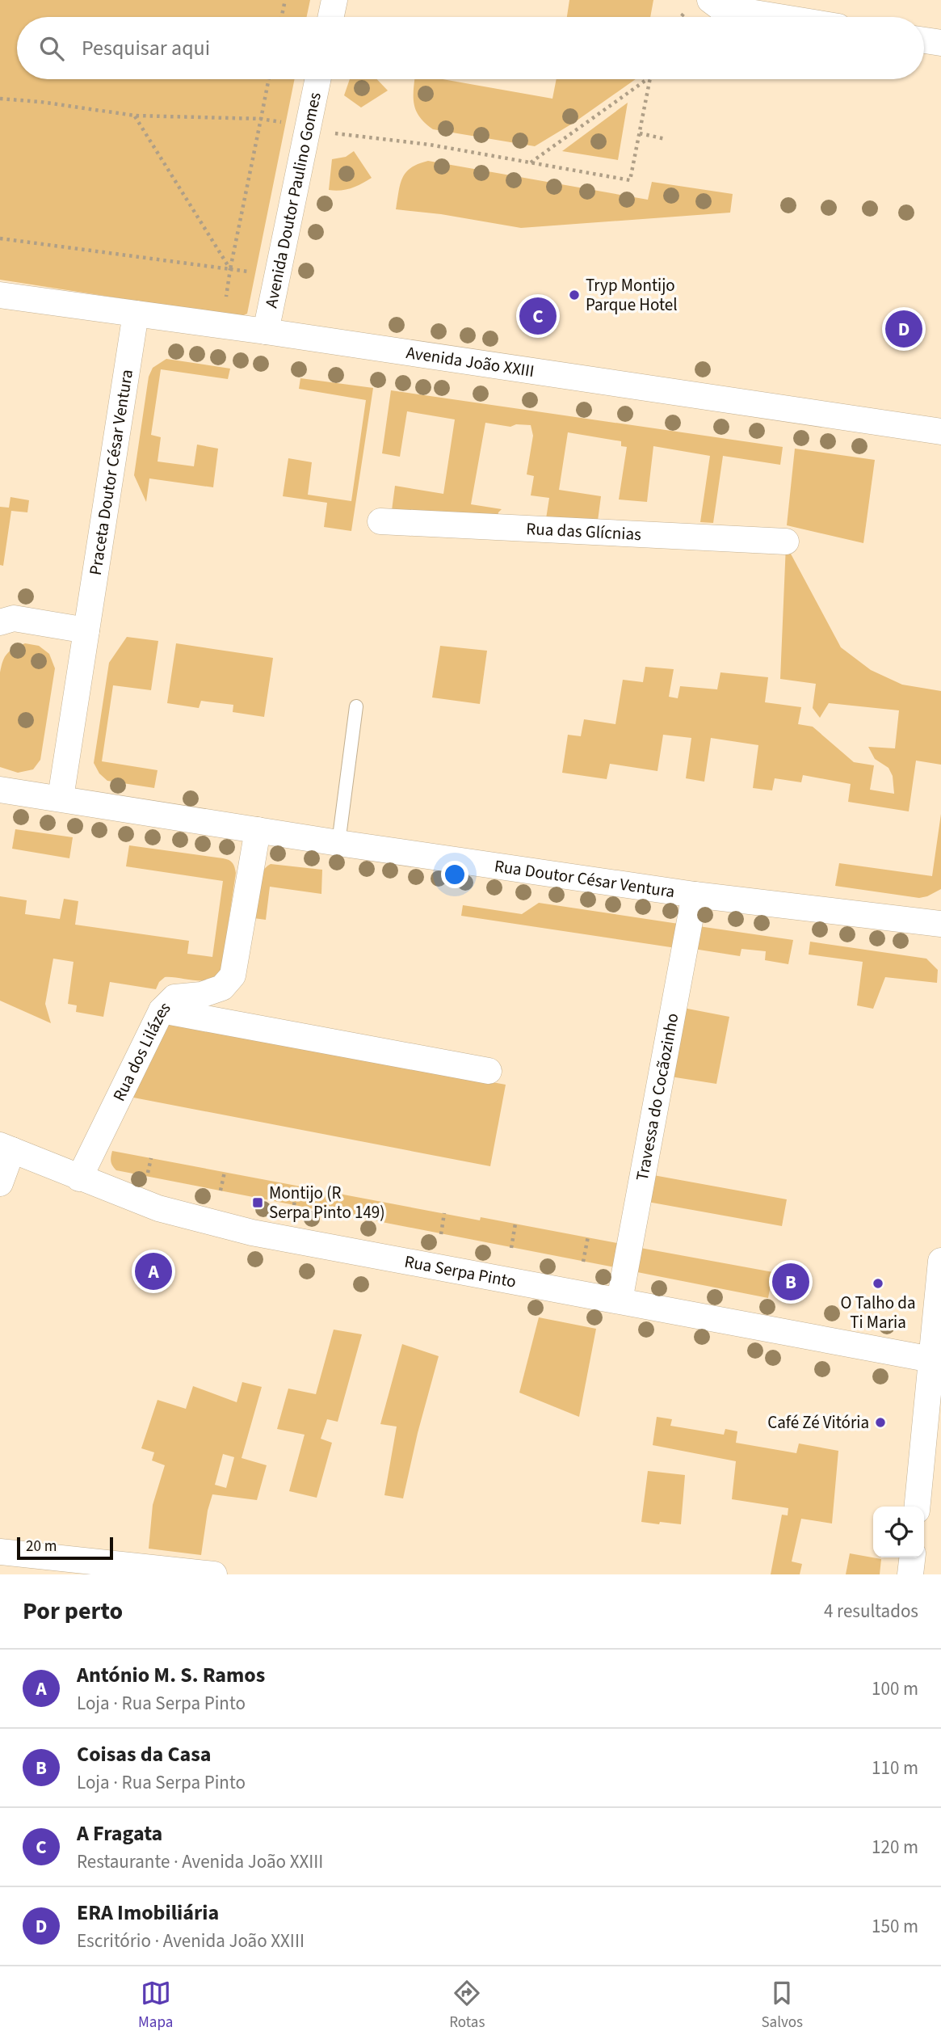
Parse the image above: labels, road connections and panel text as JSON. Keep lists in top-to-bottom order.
{
  "streets": {
    "street": [
      "Avenida Doutor Paulino Gomes",
      "Avenida João XXIII",
      "Praceta Doutor César Ventura",
      "Rua das Glícnias",
      "Rua Doutor César Ventura",
      "Rua dos Lilázes",
      "Travessa do Cocãozinho",
      "Rua Serpa Pinto"
    ]
  },
  "crossings": [
    ["Avenida Doutor Paulino Gomes", "Avenida João XXIII"],
    ["Avenida João XXIII", "Praceta Doutor César Ventura"],
    ["Praceta Doutor César Ventura", "Rua Doutor César Ventura"],
    ["Rua Doutor César Ventura", "Rua dos Lilázes"],
    ["Rua Doutor César Ventura", "Travessa do Cocãozinho"],
    ["Rua dos Lilázes", "Rua Serpa Pinto"],
    ["Travessa do Cocãozinho", "Rua Serpa Pinto"]
  ],
  "places": {
    "other": ["Tryp Montijo Parque Hotel", "O Talho da Ti Maria", "Café Zé Vitória"],
    "transit": ["Montijo (R Serpa Pinto 149)"]
  },
  "scale_bar": "20 m",
  "page": {
    "search": "Pesquisar aqui",
    "pins": [
      "C",
      "D",
      "A",
      "B"
    ],
    "scale": "20 m",
    "heading": ["Por perto", "4 resultados"],
    "list": [
      {
        "mark": "A",
        "name": "António M. S. Ramos",
        "note": "Loja · Rua Serpa Pinto",
        "value": "100 m"
      },
      {
        "mark": "B",
        "name": "Coisas da Casa",
        "note": "Loja · Rua Serpa Pinto",
        "value": "110 m"
      },
      {
        "mark": "C",
        "name": "A Fragata",
        "note": "Restaurante · Avenida João XXIII",
        "value": "120 m"
      },
      {
        "mark": "D",
        "name": "ERA Imobiliária",
        "note": "Escritório · Avenida João XXIII",
        "value": "150 m"
      }
    ],
    "nav": ["Mapa", "Rotas", "Salvos"]
  }
}
